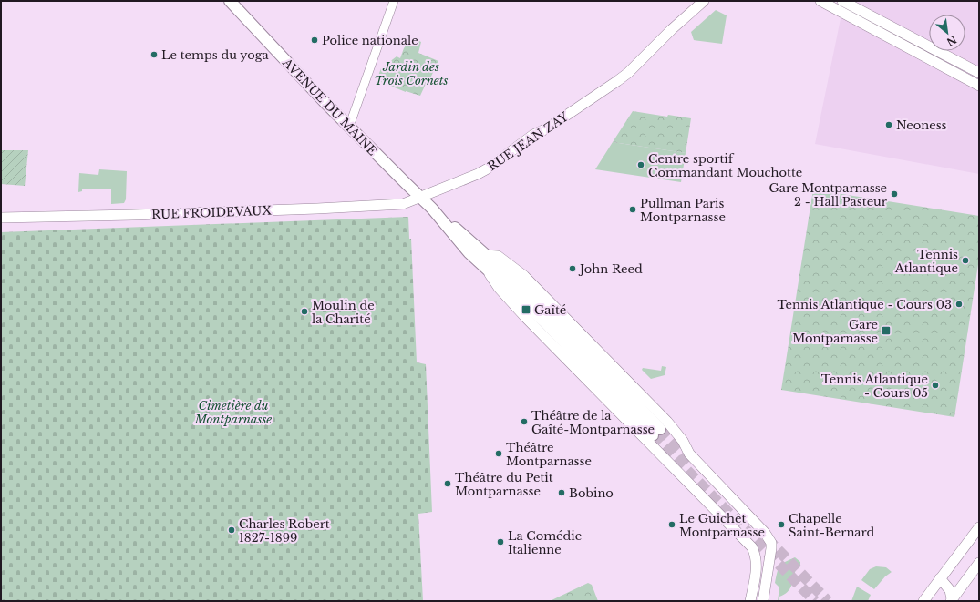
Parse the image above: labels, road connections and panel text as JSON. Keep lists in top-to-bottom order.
{
  "streets": {
    "main road": ["AVENUE DU MAINE", "RUE JEAN ZAY", "RUE FROIDEVAUX"]
  },
  "crossings": [
    ["AVENUE DU MAINE", "RUE JEAN ZAY"],
    ["AVENUE DU MAINE", "RUE FROIDEVAUX"],
    ["RUE JEAN ZAY", "RUE FROIDEVAUX"]
  ],
  "parks": ["Jardin des Trois Cornets", "Cimetière du Montparnasse"],
  "places": {
    "other": [
      "Police nationale",
      "Le temps du yoga",
      "Neoness",
      "Centre sportif Commandant Mouchotte",
      "Gare Montparnasse 2 - Hall Pasteur",
      "Pullman Paris Montparnasse",
      "Tennis Atlantique",
      "John Reed",
      "Tennis Atlantique - Cours 03",
      "Moulin de la Charité",
      "Tennis Atlantique - Cours 05",
      "Théâtre de la Gaîté-Montparnasse",
      "Théâtre Montparnasse",
      "Théâtre du Petit Montparnasse",
      "Bobino",
      "Le Guichet Montparnasse",
      "Chapelle Saint-Bernard",
      "Charles Robert 1827-1899",
      "La Comédie Italienne"
    ],
    "transit": ["Gaîté", "Gare Montparnasse"]
  },
  "north": "bottom right"
}
